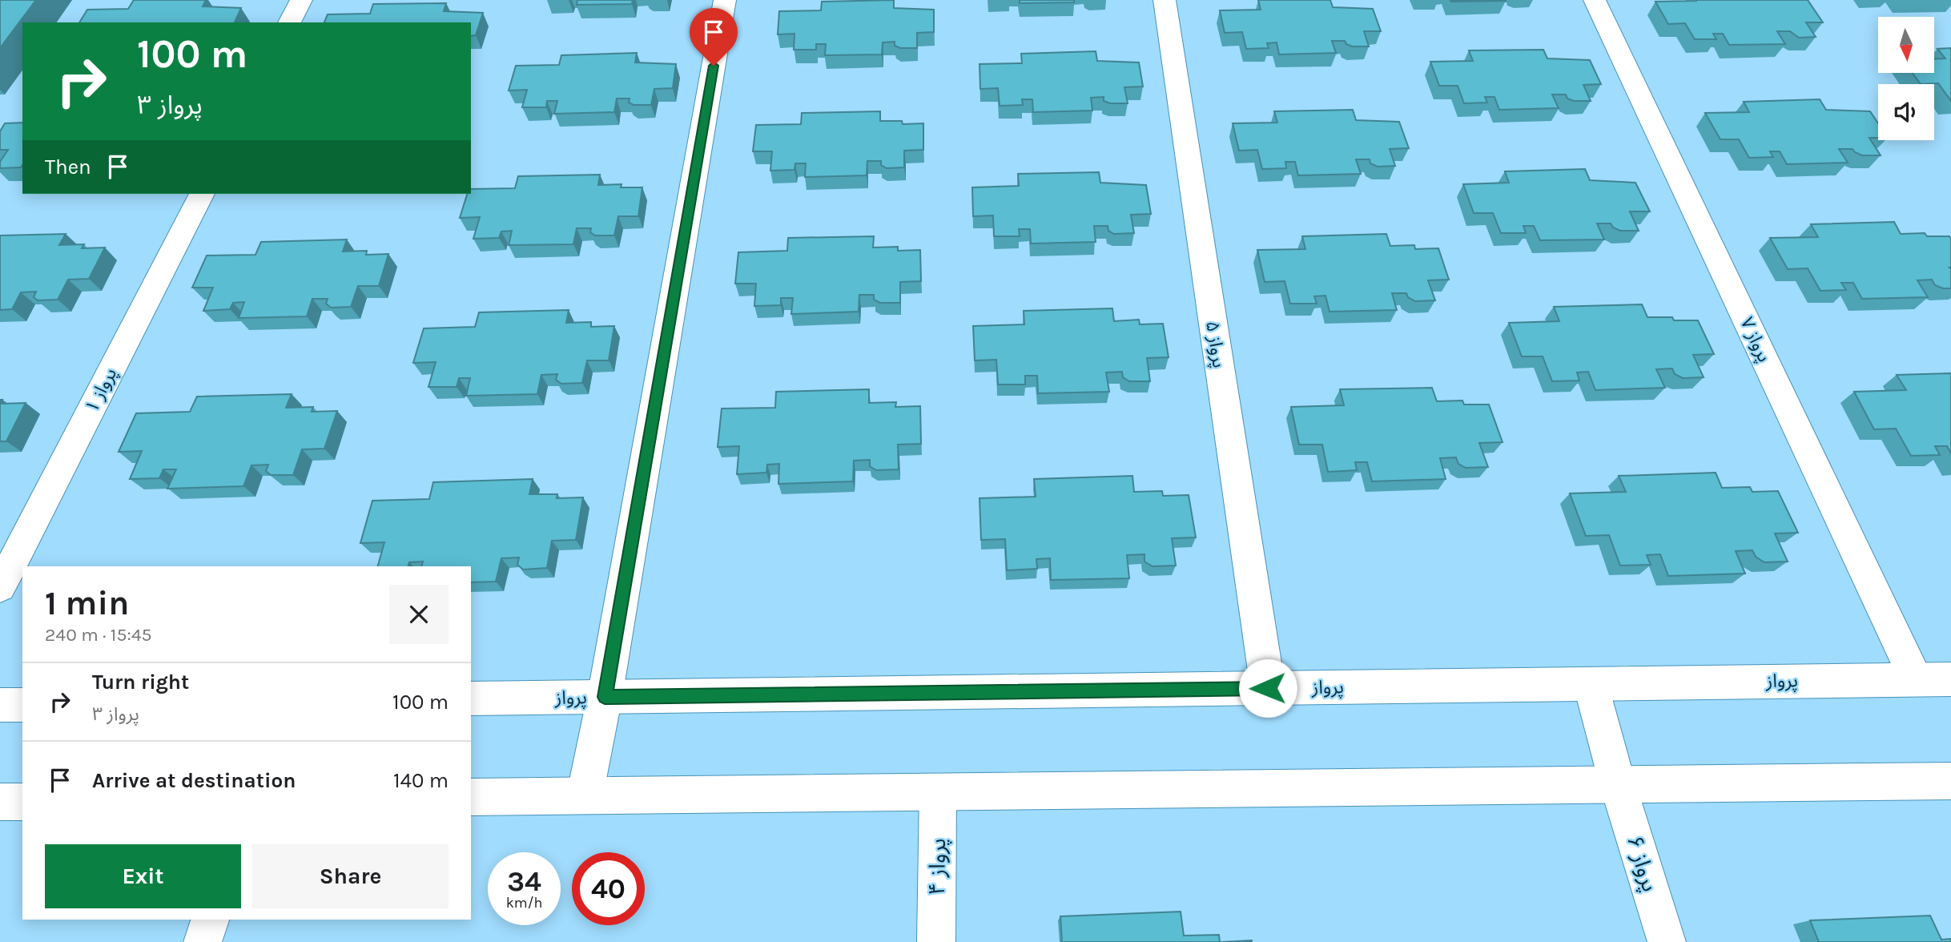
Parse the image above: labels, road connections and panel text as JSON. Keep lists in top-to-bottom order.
{
  "streets": {
    "street": [
      "پرواز ۷",
      "پرواز ۵",
      "پرواز ۱",
      "پرواز",
      "پرواز ۶",
      "پرواز ۴"
    ]
  },
  "crossings": [
    ["پرواز ۷", "پرواز"],
    ["پرواز ۵", "پرواز"],
    ["پرواز", "پرواز ۶"]
  ],
  "north": "bottom",
  "page": {
    "turn": ["100 m", "پرواز ۳"],
    "then": "Then",
    "heading": ["1 min", "240 m · 15:45"],
    "list": [
      {
        "name": "Turn right",
        "note": "پرواز ۳",
        "value": "100 m"
      },
      {
        "name": "Arrive at destination",
        "value": "140 m"
      }
    ],
    "buttons": ["Exit", "Share"],
    "speed": "34 km/h",
    "limit": "40"
  }
}
